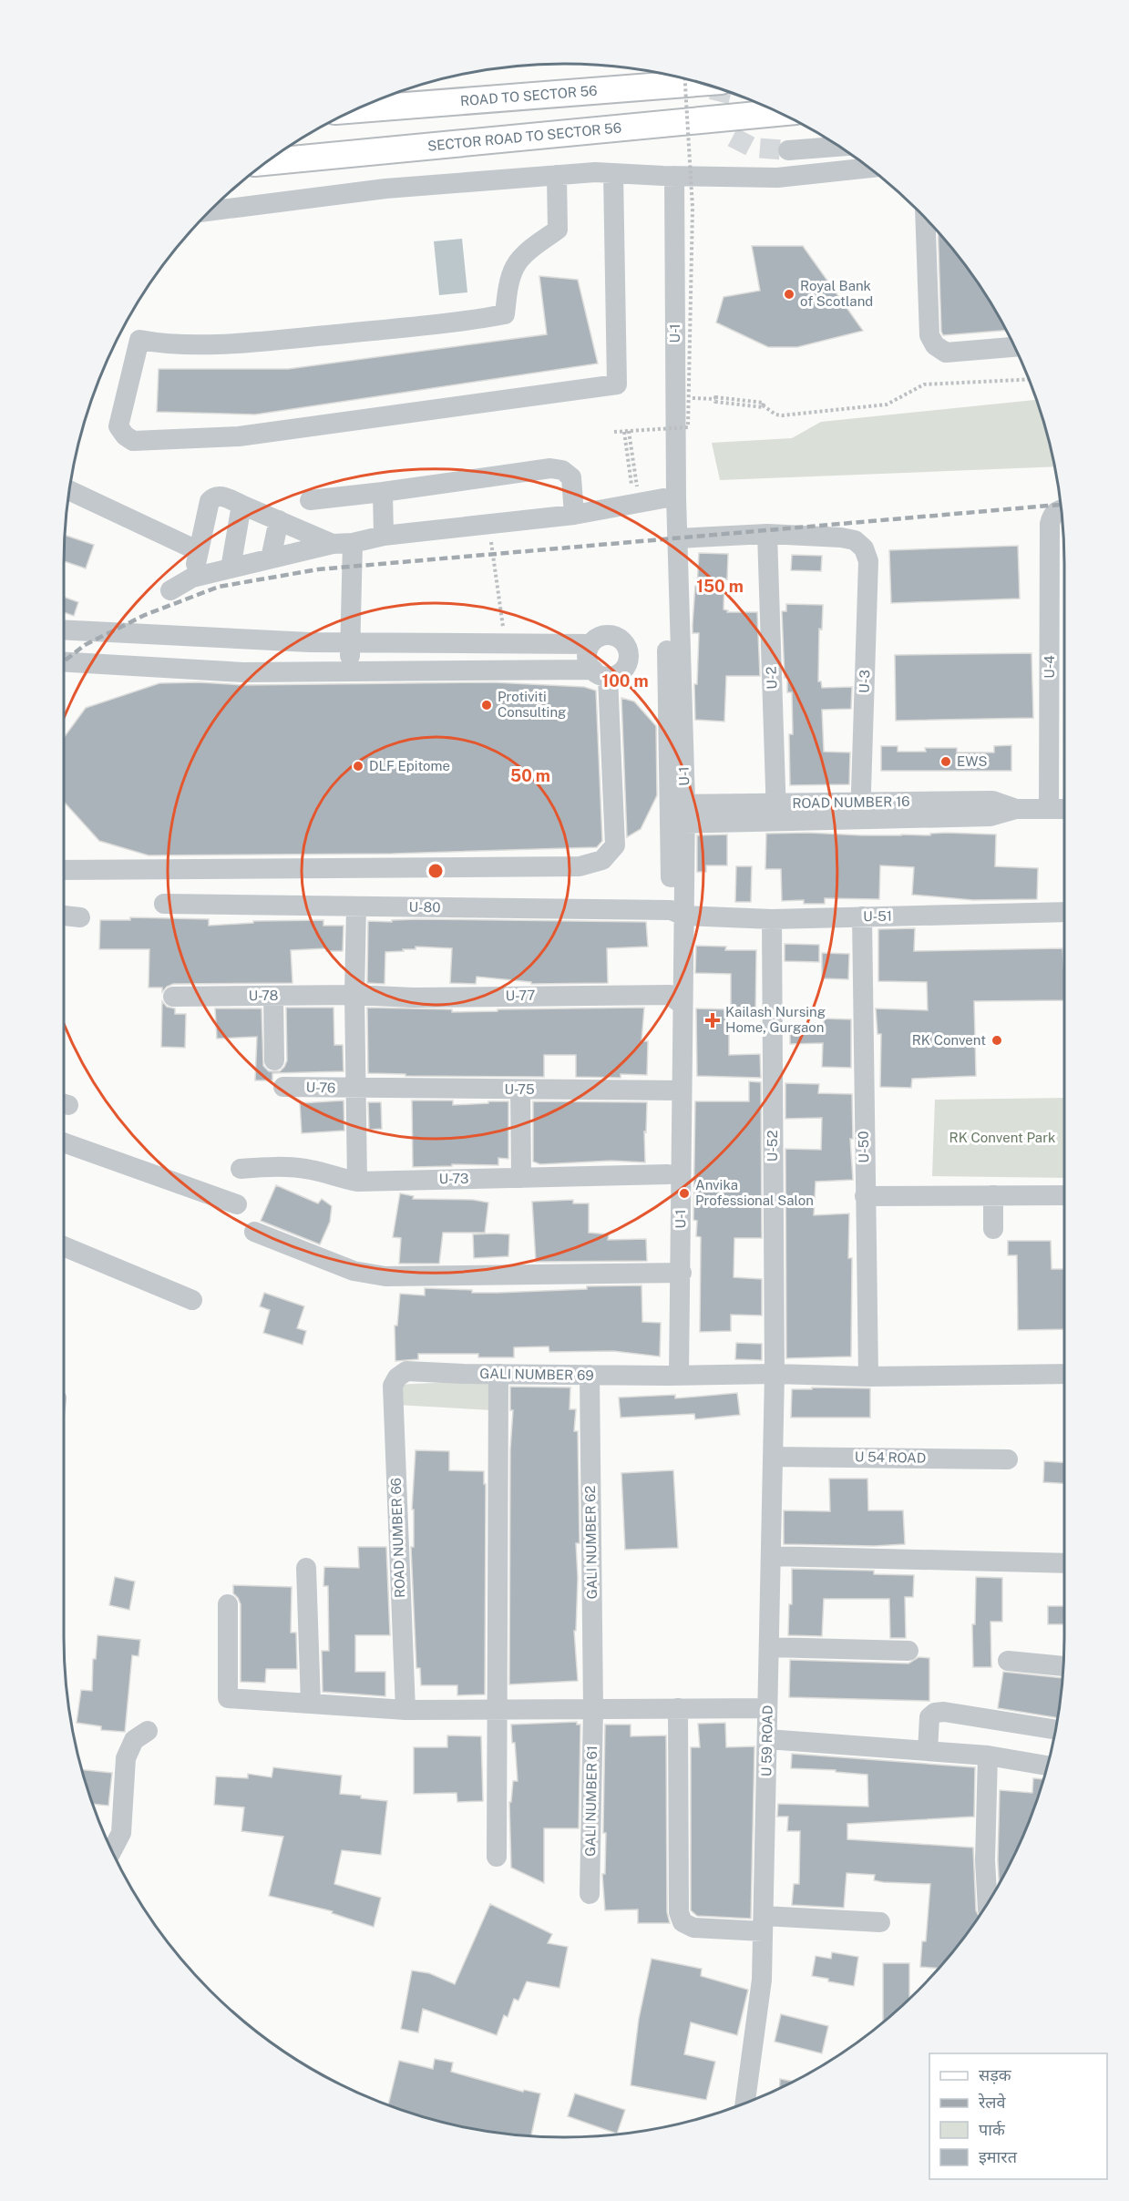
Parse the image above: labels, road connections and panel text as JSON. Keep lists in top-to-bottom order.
{
  "streets": {
    "main road": ["ROAD TO SECTOR 56", "SECTOR ROAD TO SECTOR 56"],
    "street": [
      "U-1",
      "U-4",
      "U-2",
      "U-3",
      "ROAD NUMBER 16",
      "U-80",
      "U-51",
      "U-78",
      "U-77",
      "U-76",
      "U-75",
      "U-52",
      "U-50",
      "U-73",
      "GALI NUMBER 69",
      "U 54 ROAD",
      "ROAD NUMBER 66",
      "GALI NUMBER 62",
      "U 59 ROAD",
      "GALI NUMBER 61"
    ]
  },
  "crossings": [
    ["U-1", "ROAD NUMBER 16"],
    ["U-1", "U-80"],
    ["U-1", "U-51"],
    ["U-1", "U-77"],
    ["U-1", "U-75"],
    ["U-1", "U-73"],
    ["U-1", "GALI NUMBER 69"],
    ["U-4", "ROAD NUMBER 16"],
    ["U-2", "U-3"],
    ["U-2", "ROAD NUMBER 16"],
    ["U-3", "ROAD NUMBER 16"],
    ["U-80", "U-51"],
    ["U-51", "U-52"],
    ["U-51", "U-50"],
    ["U-78", "U-77"],
    ["U-76", "U-75"],
    ["U-52", "GALI NUMBER 69"],
    ["U-52", "U 59 ROAD"],
    ["U-50", "GALI NUMBER 69"],
    ["GALI NUMBER 69", "ROAD NUMBER 66"],
    ["GALI NUMBER 69", "GALI NUMBER 62"],
    ["GALI NUMBER 69", "U 59 ROAD"],
    ["U 54 ROAD", "U 59 ROAD"],
    ["GALI NUMBER 62", "GALI NUMBER 61"]
  ],
  "parks": ["RK Convent Park"],
  "places": {
    "other": [
      "Royal Bank of Scotland",
      "Protiviti Consulting",
      "EWS",
      "DLF Epitome",
      "RK Convent",
      "Anvika Professional Salon"
    ],
    "health": ["Kailash Nursing Home, Gurgaon"]
  },
  "legend": [
    "सड़क",
    "रेलवे",
    "पार्क",
    "इमारत"
  ],
  "rings": ["150 m", "100 m", "50 m"]
}
